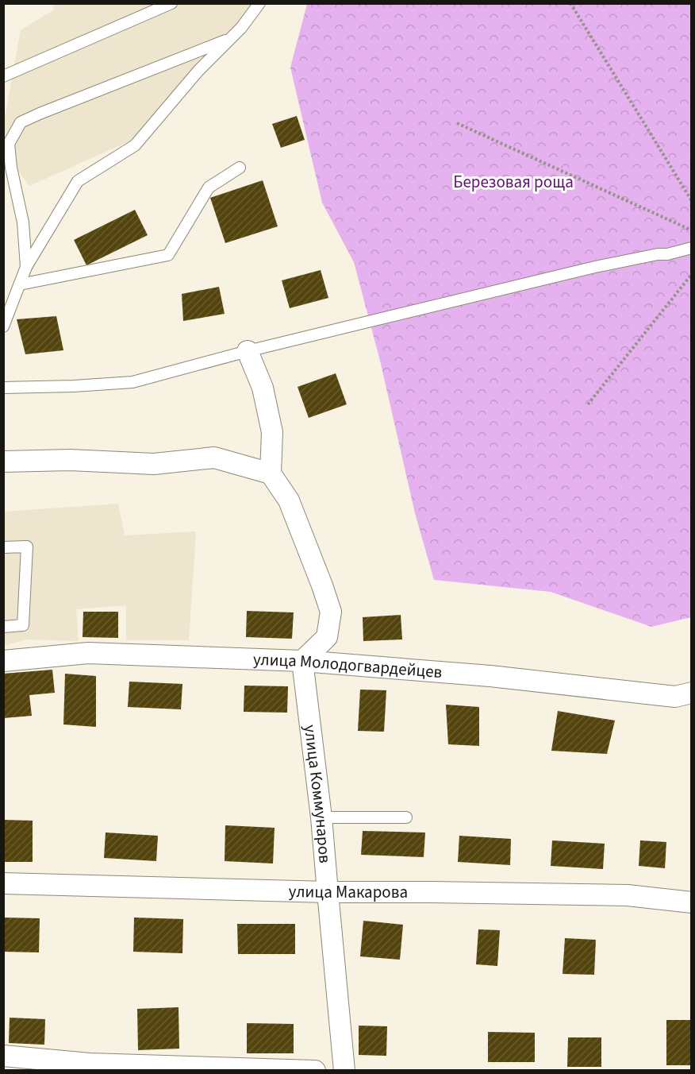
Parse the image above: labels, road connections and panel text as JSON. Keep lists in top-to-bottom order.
{
  "streets": {
    "street": ["улица Молодогвардейцев", "улица Коммунаров", "улица Макарова"]
  },
  "crossings": [
    ["улица Молодогвардейцев", "улица Коммунаров"],
    ["улица Коммунаров", "улица Макарова"]
  ],
  "parks": ["Березовая роща"]
}
